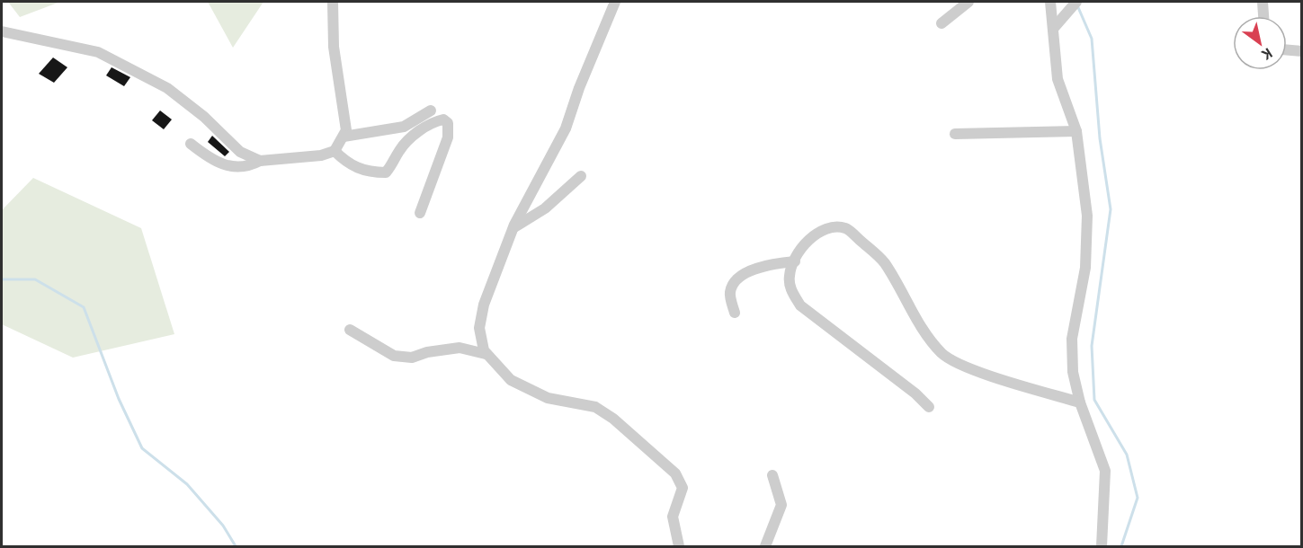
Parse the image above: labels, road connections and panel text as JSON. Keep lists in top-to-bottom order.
{
  "north": "bottom right"
}
